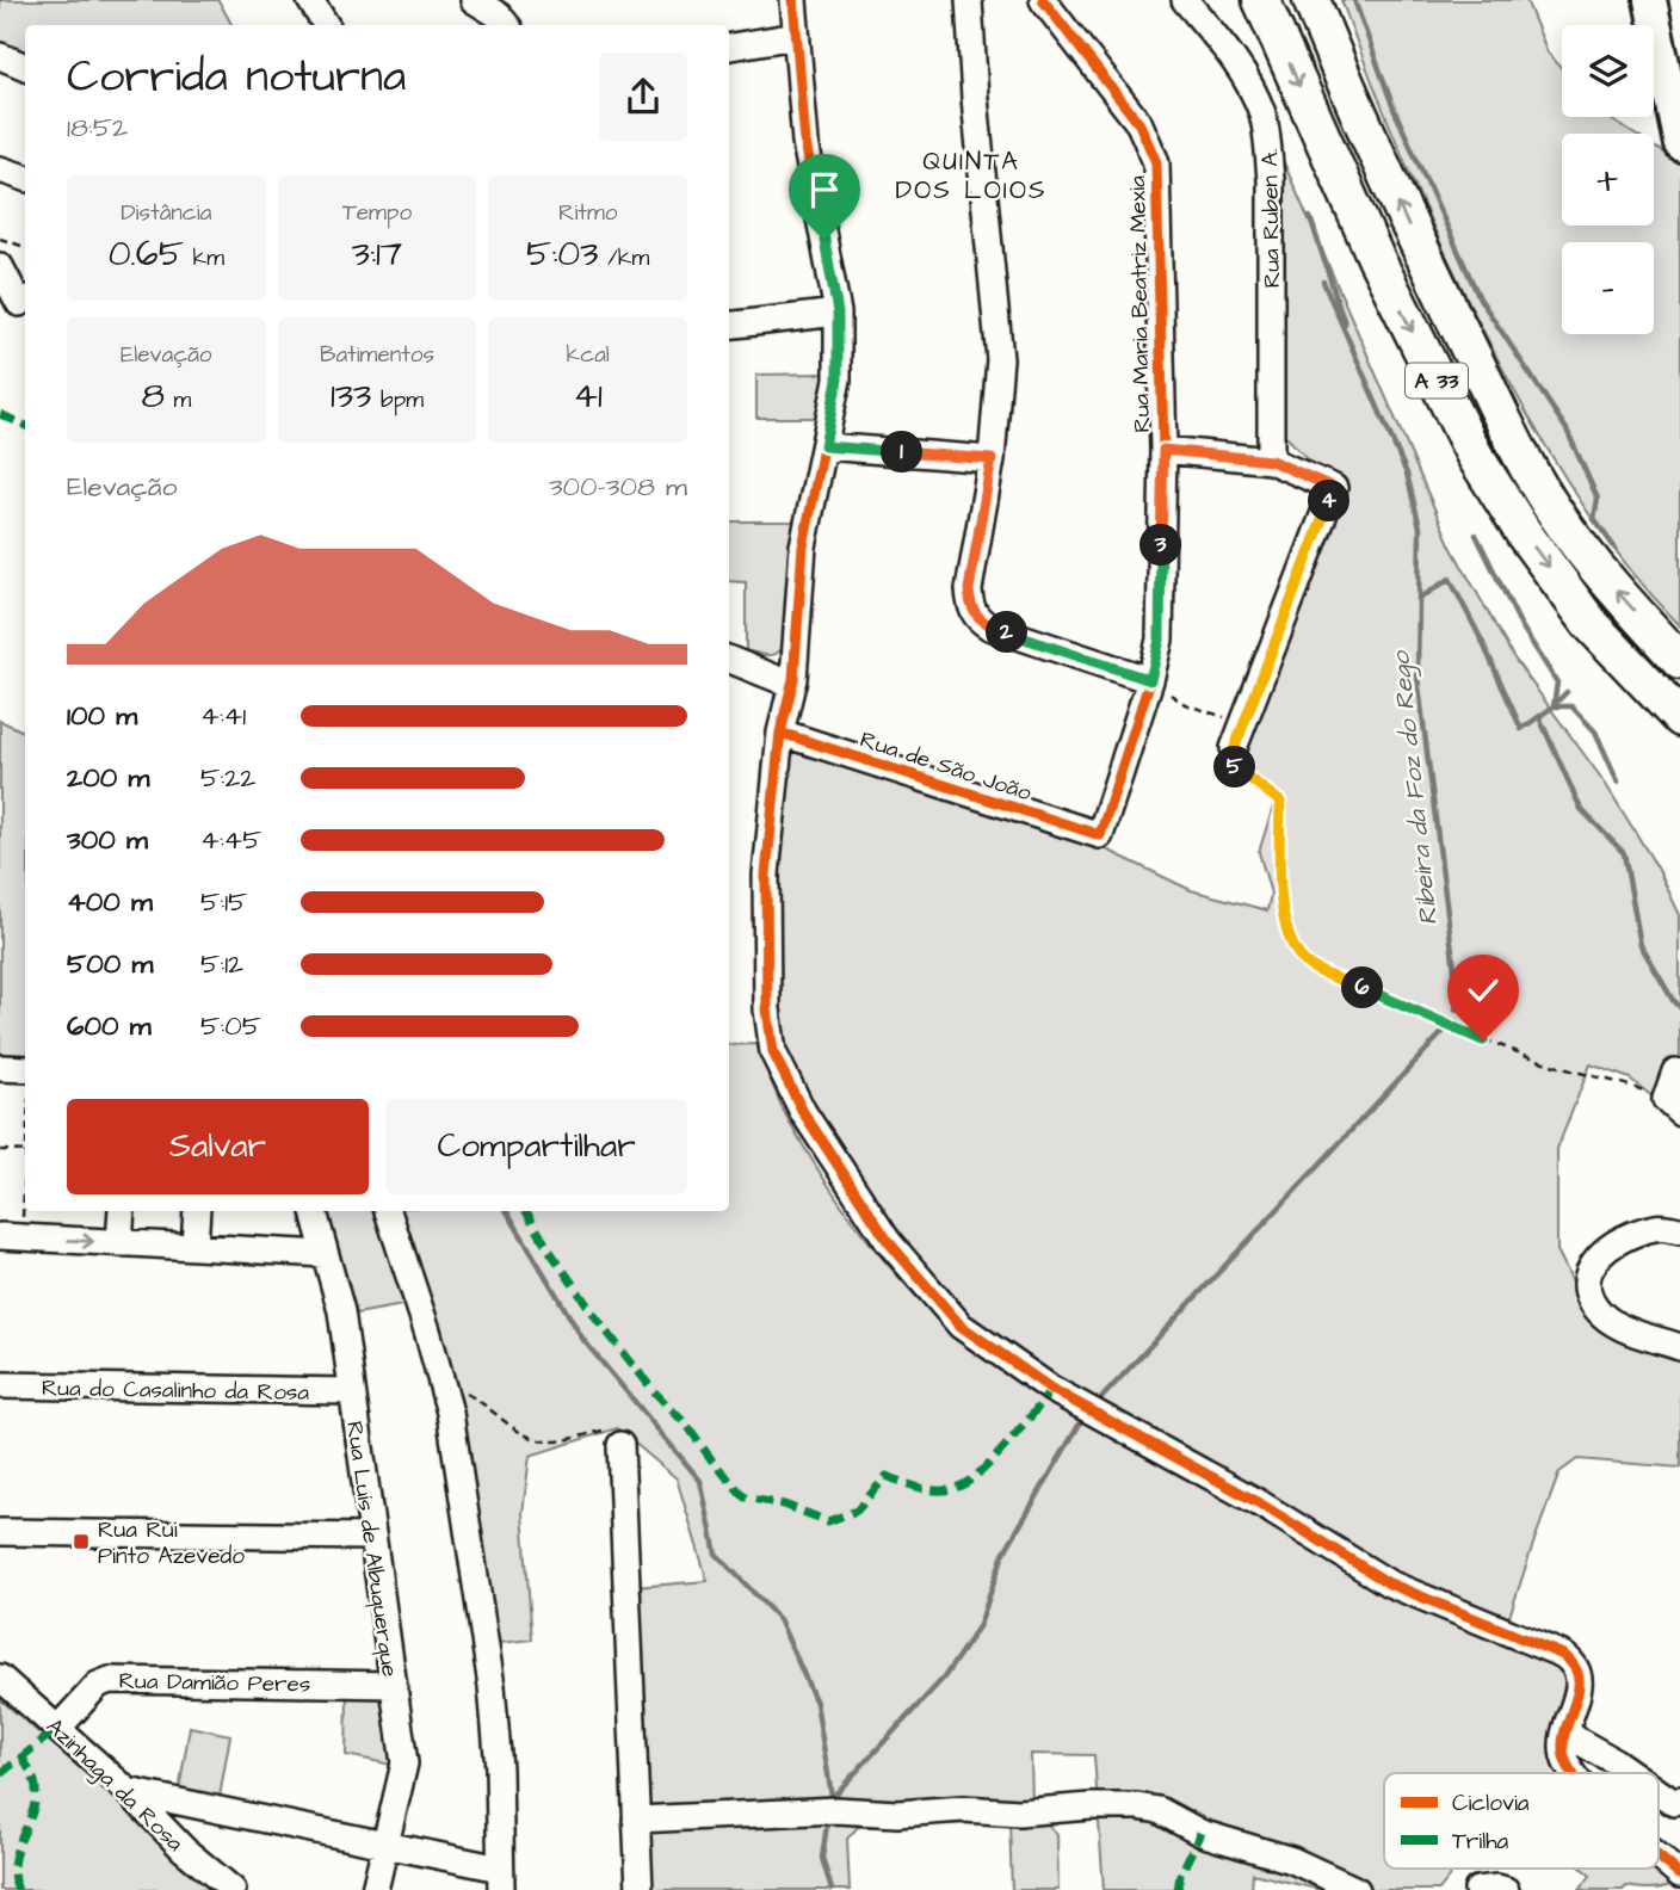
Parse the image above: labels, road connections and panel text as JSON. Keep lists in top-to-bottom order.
{
  "streets": {
    "highway": ["A 33"],
    "street": [
      "Rua Ruben A.",
      "Rua Maria Beatriz Mexia",
      "Rua de São João",
      "Rua do Casalinho da Rosa",
      "Rua Luís de Albuquerque",
      "Rua Damião Peres",
      "Azinhaga da Rosa"
    ]
  },
  "crossings": [
    ["Rua Maria Beatriz Mexia", "Rua de São João"],
    ["Rua do Casalinho da Rosa", "Rua Luís de Albuquerque"],
    ["Rua Luís de Albuquerque", "Rua Damião Peres"],
    ["Rua Damião Peres", "Azinhaga da Rosa"]
  ],
  "districts": ["QUINTA DOS LOIOS"],
  "water": ["Ribeira da Foz do Rego"],
  "places": {
    "transit": ["Rua Rui Pinto Azevedo"]
  },
  "legend": ["Ciclovia", "Trilha"],
  "page": {
    "map_buttons": ["+", "−"],
    "heading": ["Corrida noturna", "18:52"],
    "stats": [
      ["Distância", "0.65 km"],
      ["Tempo", "3:17"],
      ["Ritmo", "5:03 /km"],
      ["Elevação", "8 m"],
      ["Batimentos", "133 bpm"],
      ["kcal", "41"]
    ],
    "pins": [
      "1",
      "4",
      "3",
      "2",
      "5",
      "6"
    ],
    "chart": ["Elevação", "300–308 m"],
    "list": [
      {
        "name": "100 m",
        "note": "4:41"
      },
      {
        "name": "200 m",
        "note": "5:22"
      },
      {
        "name": "300 m",
        "note": "4:45"
      },
      {
        "name": "400 m",
        "note": "5:15"
      },
      {
        "name": "500 m",
        "note": "5:12"
      },
      {
        "name": "600 m",
        "note": "5:05"
      }
    ],
    "buttons": ["Salvar", "Compartilhar"]
  }
}
